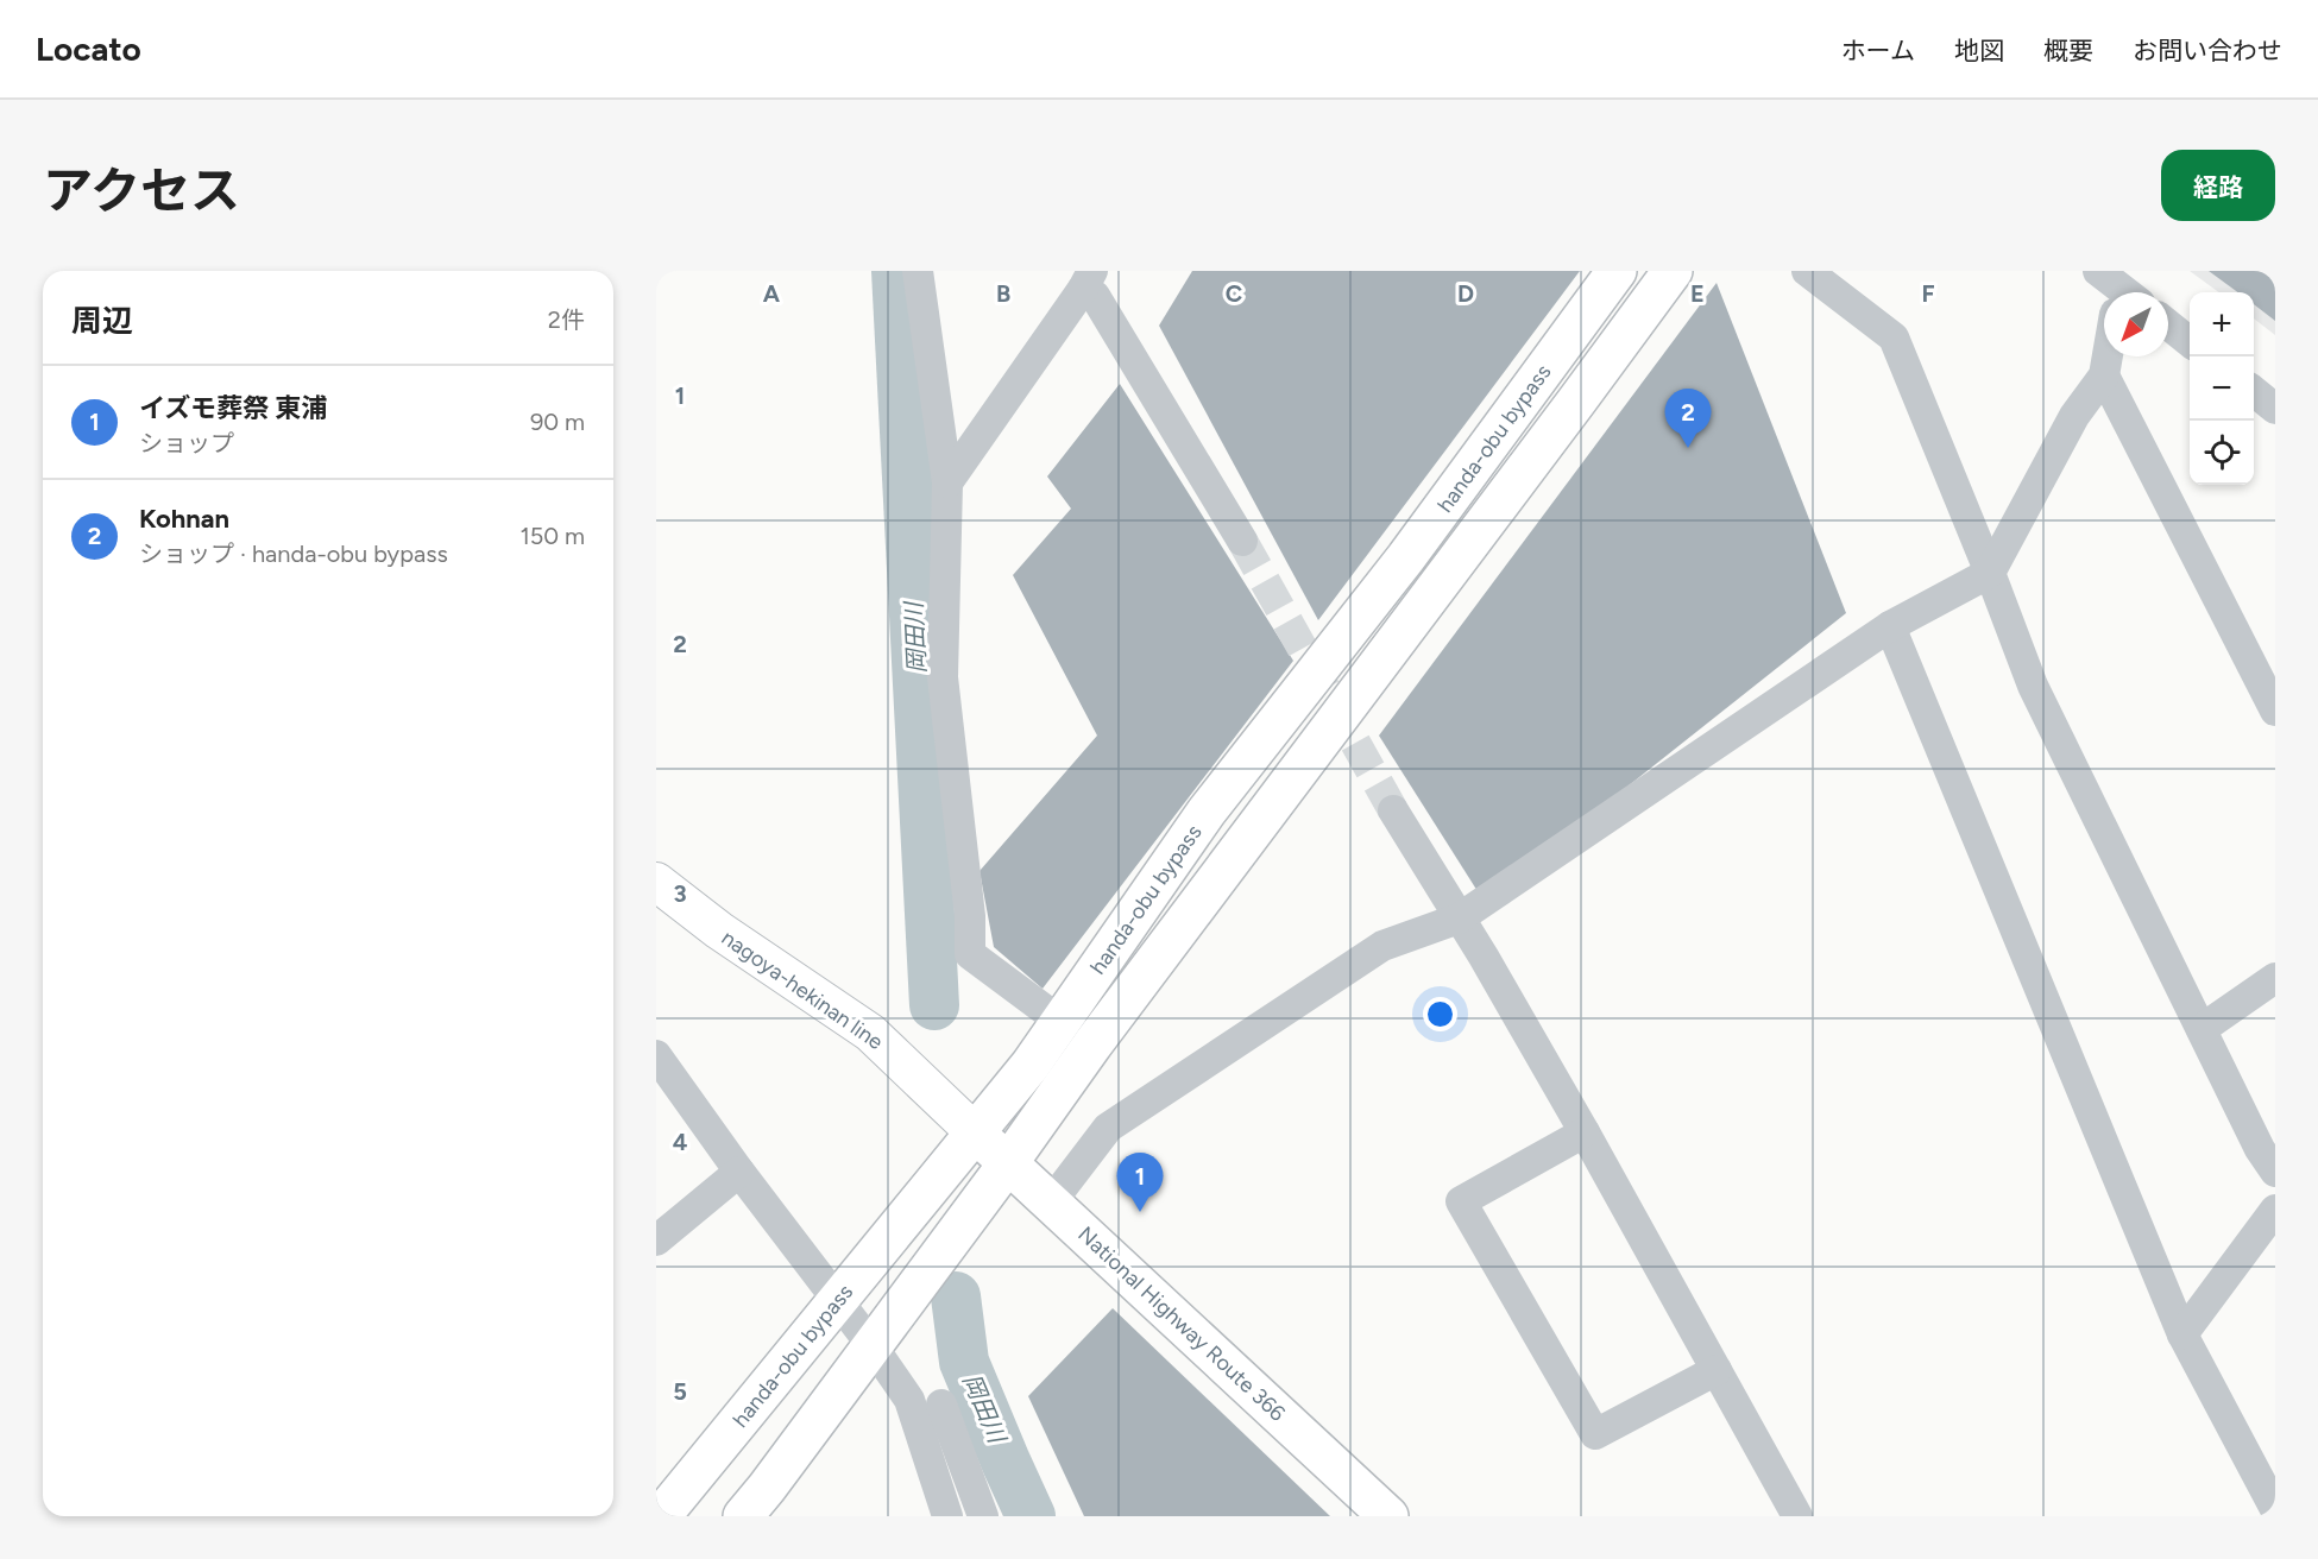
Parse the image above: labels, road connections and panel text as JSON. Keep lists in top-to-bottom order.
{
  "streets": {
    "highway": ["handa-obu bypass", "National Highway Route 366"],
    "main road": ["nagoya-hekinan line"]
  },
  "crossings": [
    ["handa-obu bypass", "nagoya-hekinan line"],
    ["handa-obu bypass", "National Highway Route 366"],
    ["nagoya-hekinan line", "National Highway Route 366"]
  ],
  "water": ["岡田川"],
  "north": "bottom left",
  "page": {
    "header": "Locato",
    "nav": [
      "ホーム",
      "地図",
      "概要",
      "お問い合わせ"
    ],
    "title": "アクセス",
    "buttons": "経路",
    "heading": ["周辺", "2件"],
    "map_buttons": ["+", "−"],
    "list": [
      {
        "mark": "1",
        "name": "イズモ葬祭 東浦",
        "note": "ショップ",
        "value": "90 m"
      },
      {
        "mark": "2",
        "name": "Kohnan",
        "note": "ショップ · handa-obu bypass",
        "value": "150 m"
      }
    ],
    "pins": ["2", "1"]
  },
  "grid": {
    "columns": [
      "A",
      "B",
      "C",
      "D",
      "E",
      "F"
    ],
    "rows": [
      "1",
      "2",
      "3",
      "4",
      "5"
    ]
  }
}
